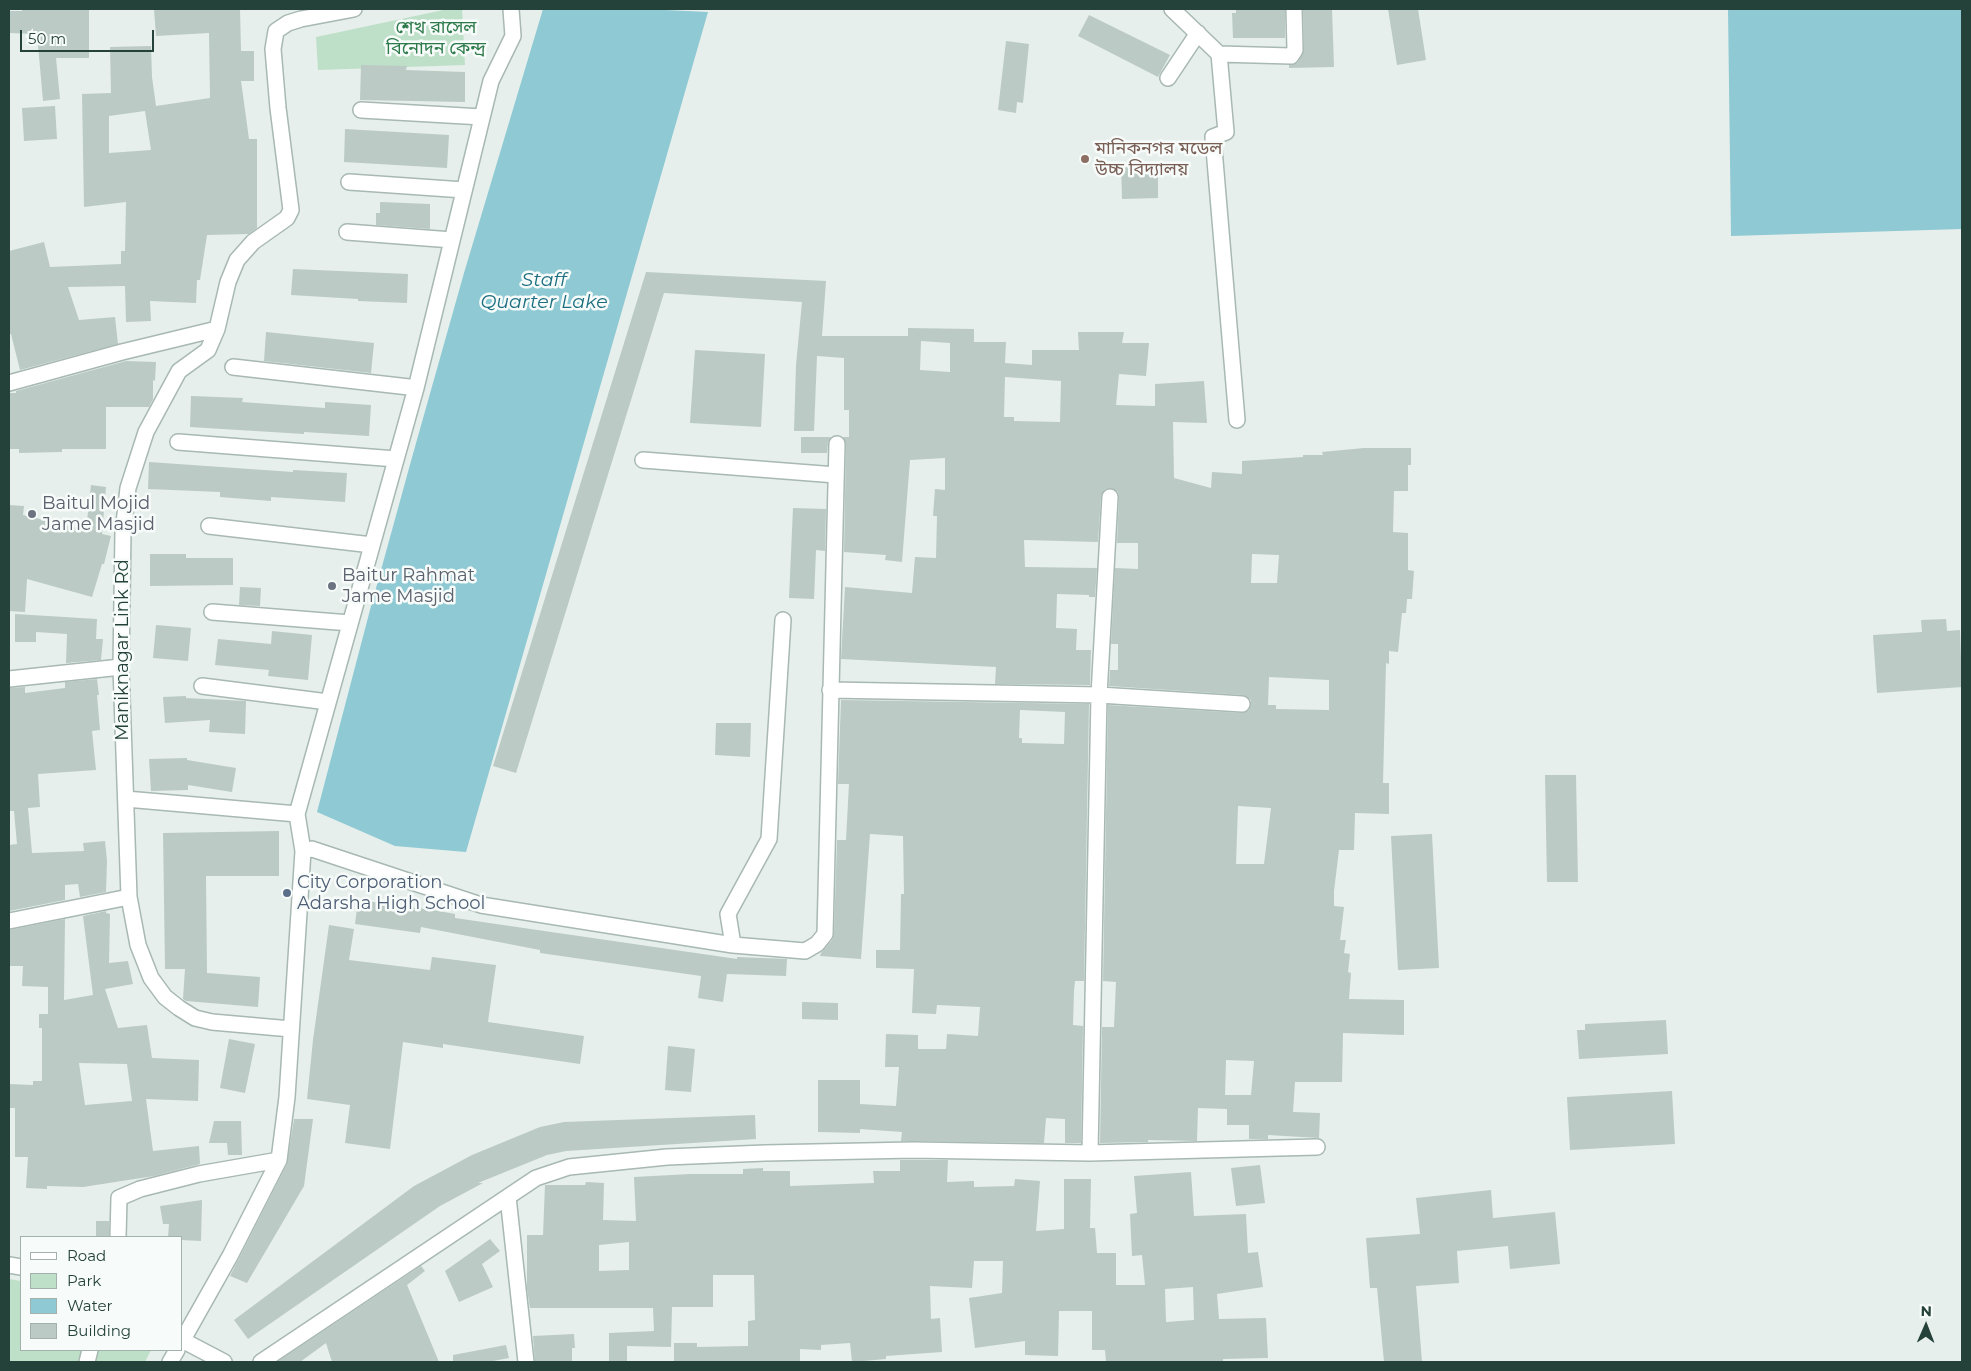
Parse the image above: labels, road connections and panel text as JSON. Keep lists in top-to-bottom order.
{
  "streets": {
    "street": ["Maniknagar Link Rd"]
  },
  "water": ["Staff Quarter Lake"],
  "parks": ["শেখ রাসেল বিনোদন কেন্দ্র"],
  "places": [
    "মানিকনগর মডেল উচ্চ বিদ্যালয়",
    "Baitul Mojid Jame Masjid",
    "Baitur Rahmat Jame Masjid",
    "City Corporation Adarsha High School"
  ],
  "legend": [
    "Road",
    "Park",
    "Water",
    "Building"
  ],
  "scale_bar": "50 m",
  "north": "top"
}
